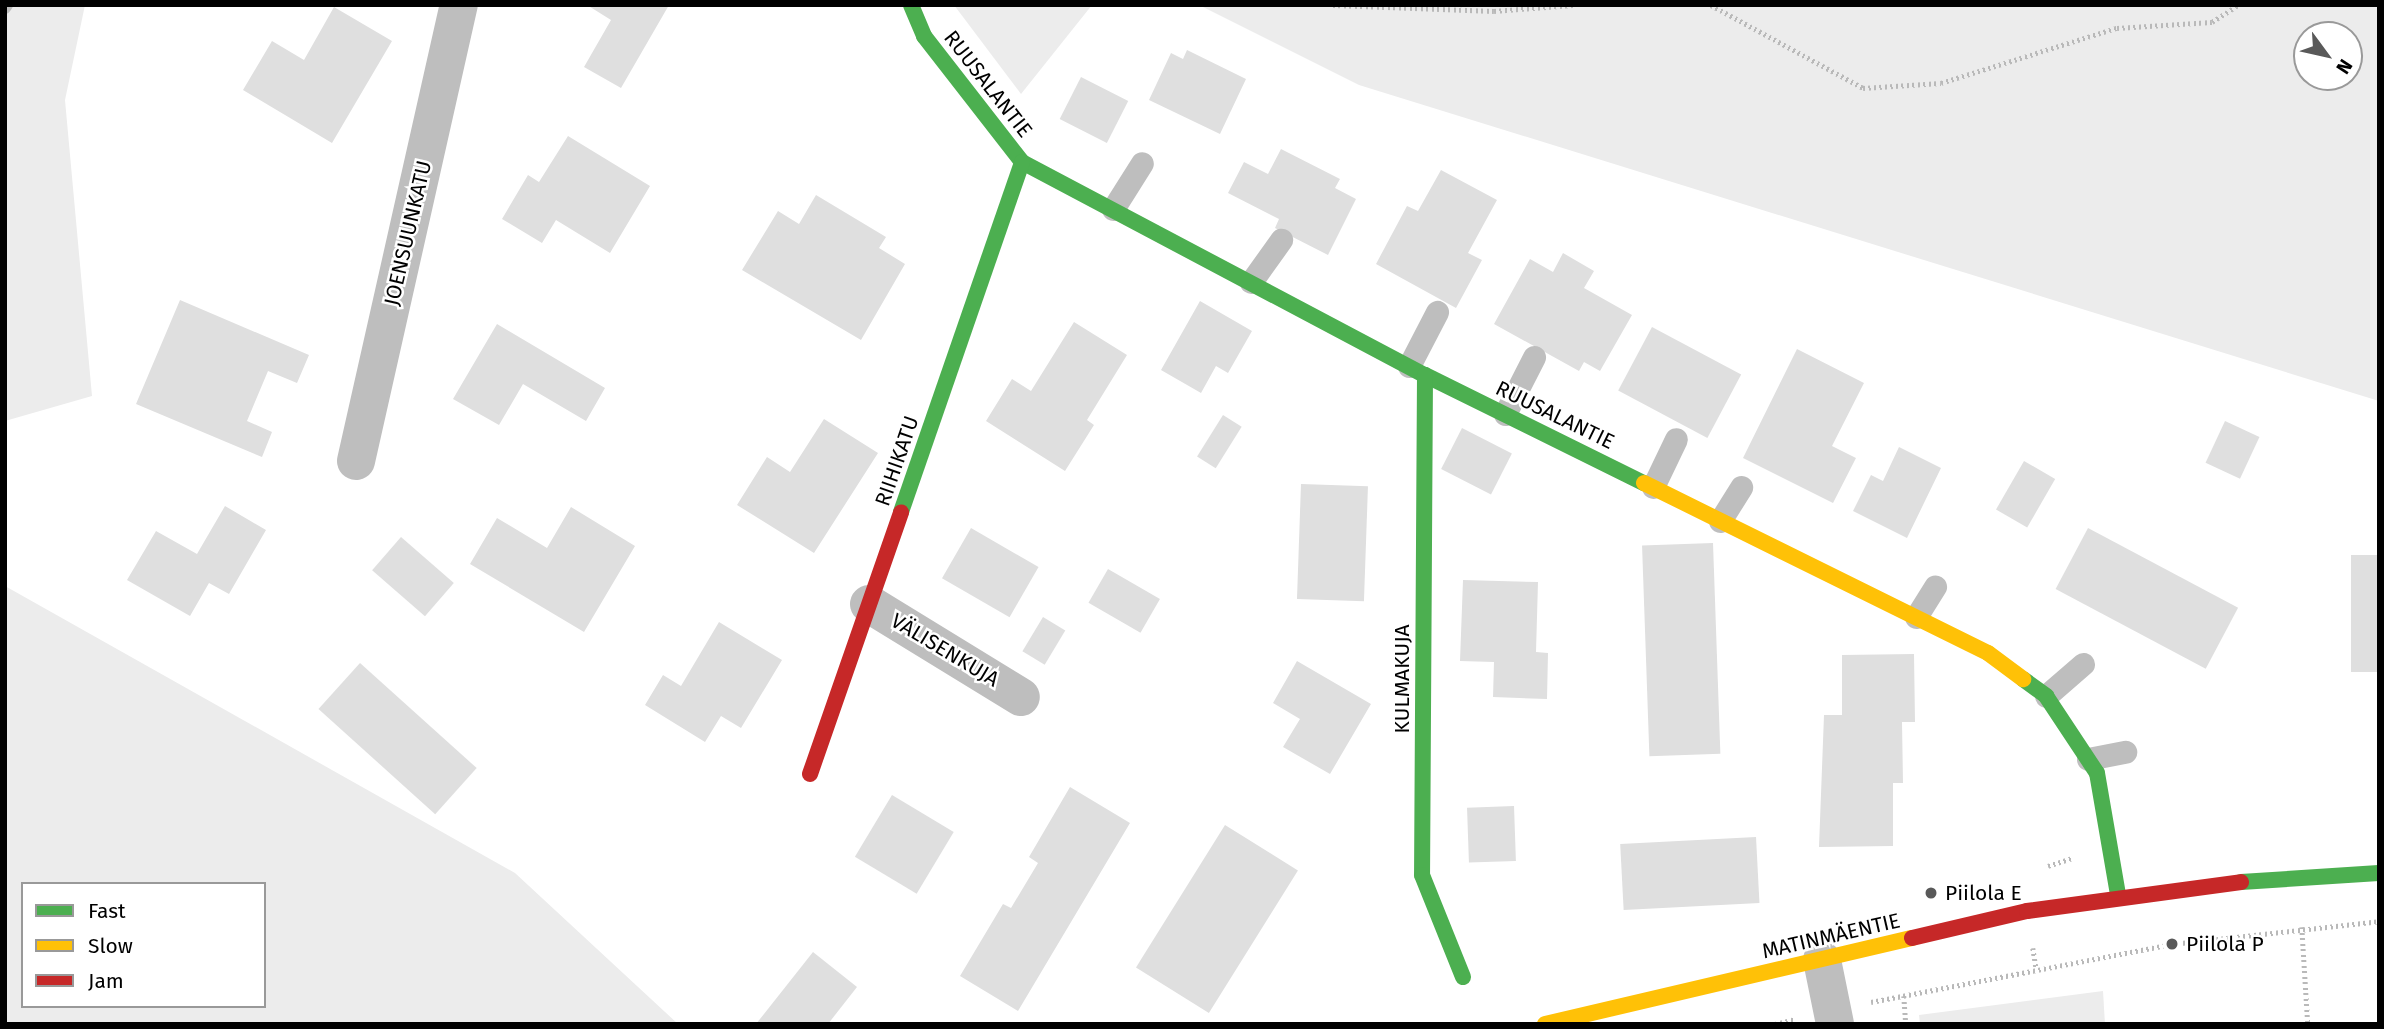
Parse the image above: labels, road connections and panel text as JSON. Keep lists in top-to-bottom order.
{
  "streets": {
    "street": [
      "RUUSALANTIE",
      "JOENSUUNKATU",
      "RIIHIKATU",
      "VÄLISENKUJA",
      "KULMAKUJA",
      "MATINMÄENTIE"
    ]
  },
  "crossings": [
    ["RUUSALANTIE", "RIIHIKATU"],
    ["RUUSALANTIE", "KULMAKUJA"],
    ["RUUSALANTIE", "MATINMÄENTIE"],
    ["RIIHIKATU", "VÄLISENKUJA"]
  ],
  "places": ["Piilola E", "Piilola P"],
  "legend": ["Fast", "Slow", "Jam"],
  "north": "bottom right"
}
